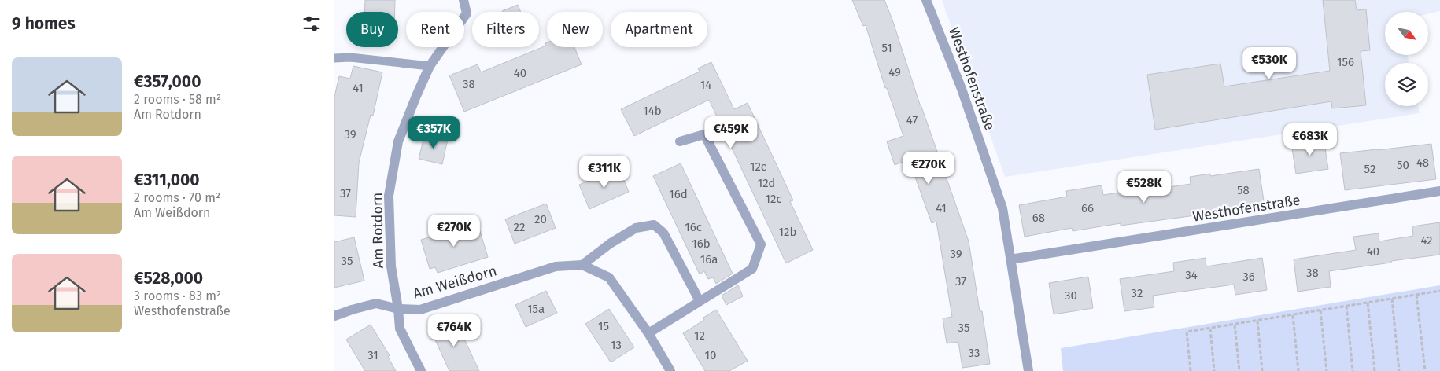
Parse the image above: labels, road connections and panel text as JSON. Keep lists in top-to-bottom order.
{
  "streets": {
    "street": ["Westhofenstraße", "Am Rotdorn", "Am Weißdorn"]
  },
  "crossings": [
    ["Am Rotdorn", "Am Weißdorn"]
  ],
  "house_numbers": [
    "51",
    "156",
    "49",
    "40",
    "38",
    "14",
    "41",
    "14b",
    "47",
    "39",
    "48",
    "50",
    "12e",
    "52",
    "12d",
    "58",
    "37",
    "16d",
    "12c",
    "41",
    "66",
    "68",
    "20",
    "22",
    "16c",
    "12b",
    "42",
    "16b",
    "40",
    "39",
    "16a",
    "35",
    "38",
    "34",
    "36",
    "37",
    "32",
    "30",
    "15a",
    "15",
    "35",
    "12",
    "13",
    "33",
    "31",
    "10"
  ],
  "north": "bottom right",
  "page": {
    "heading": "9 homes",
    "chip": [
      "Buy",
      "Rent",
      "Filters",
      "New",
      "Apartment"
    ],
    "list": [
      {
        "name": "€357,000",
        "note": "2 rooms · 58 m² · Am Rotdorn"
      },
      {
        "name": "€311,000",
        "note": "2 rooms · 70 m² · Am Weißdorn"
      },
      {
        "name": "€528,000",
        "note": "3 rooms · 83 m² · Westhofenstraße"
      }
    ],
    "price": [
      "€530K",
      "€357K",
      "€459K",
      "€683K",
      "€270K",
      "€311K",
      "€528K",
      "€270K",
      "€764K"
    ]
  }
}
